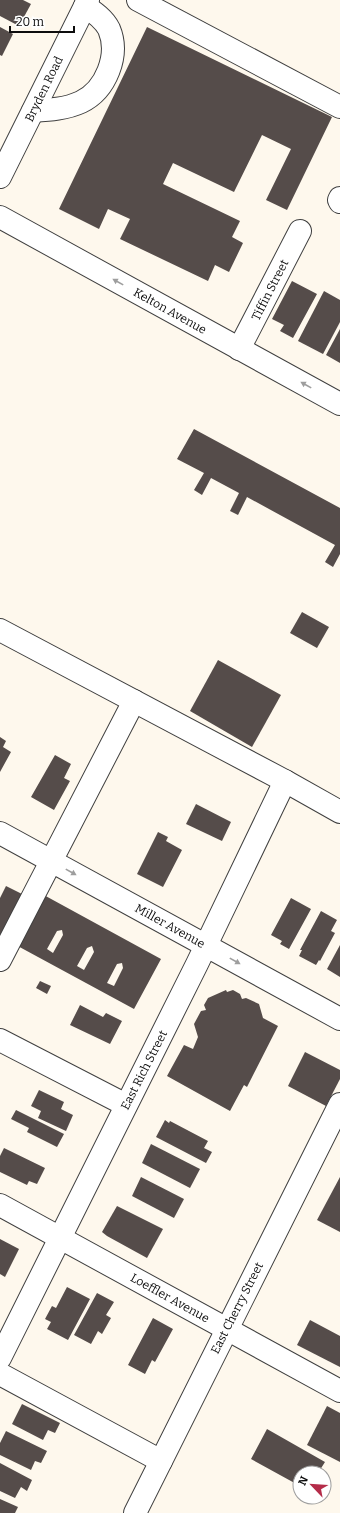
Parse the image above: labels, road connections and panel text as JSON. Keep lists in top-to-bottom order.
{
  "streets": {
    "street": [
      "Bryden Road",
      "Tiffin Street",
      "Kelton Avenue",
      "Miller Avenue",
      "East Rich Street",
      "Loeffler Avenue",
      "East Cherry Street"
    ]
  },
  "crossings": [
    ["Tiffin Street", "Kelton Avenue"],
    ["Miller Avenue", "East Rich Street"],
    ["East Rich Street", "Loeffler Avenue"],
    ["Loeffler Avenue", "East Cherry Street"]
  ],
  "one_way": ["Kelton Avenue"],
  "scale_bar": "20 m",
  "north": "top left"
}
